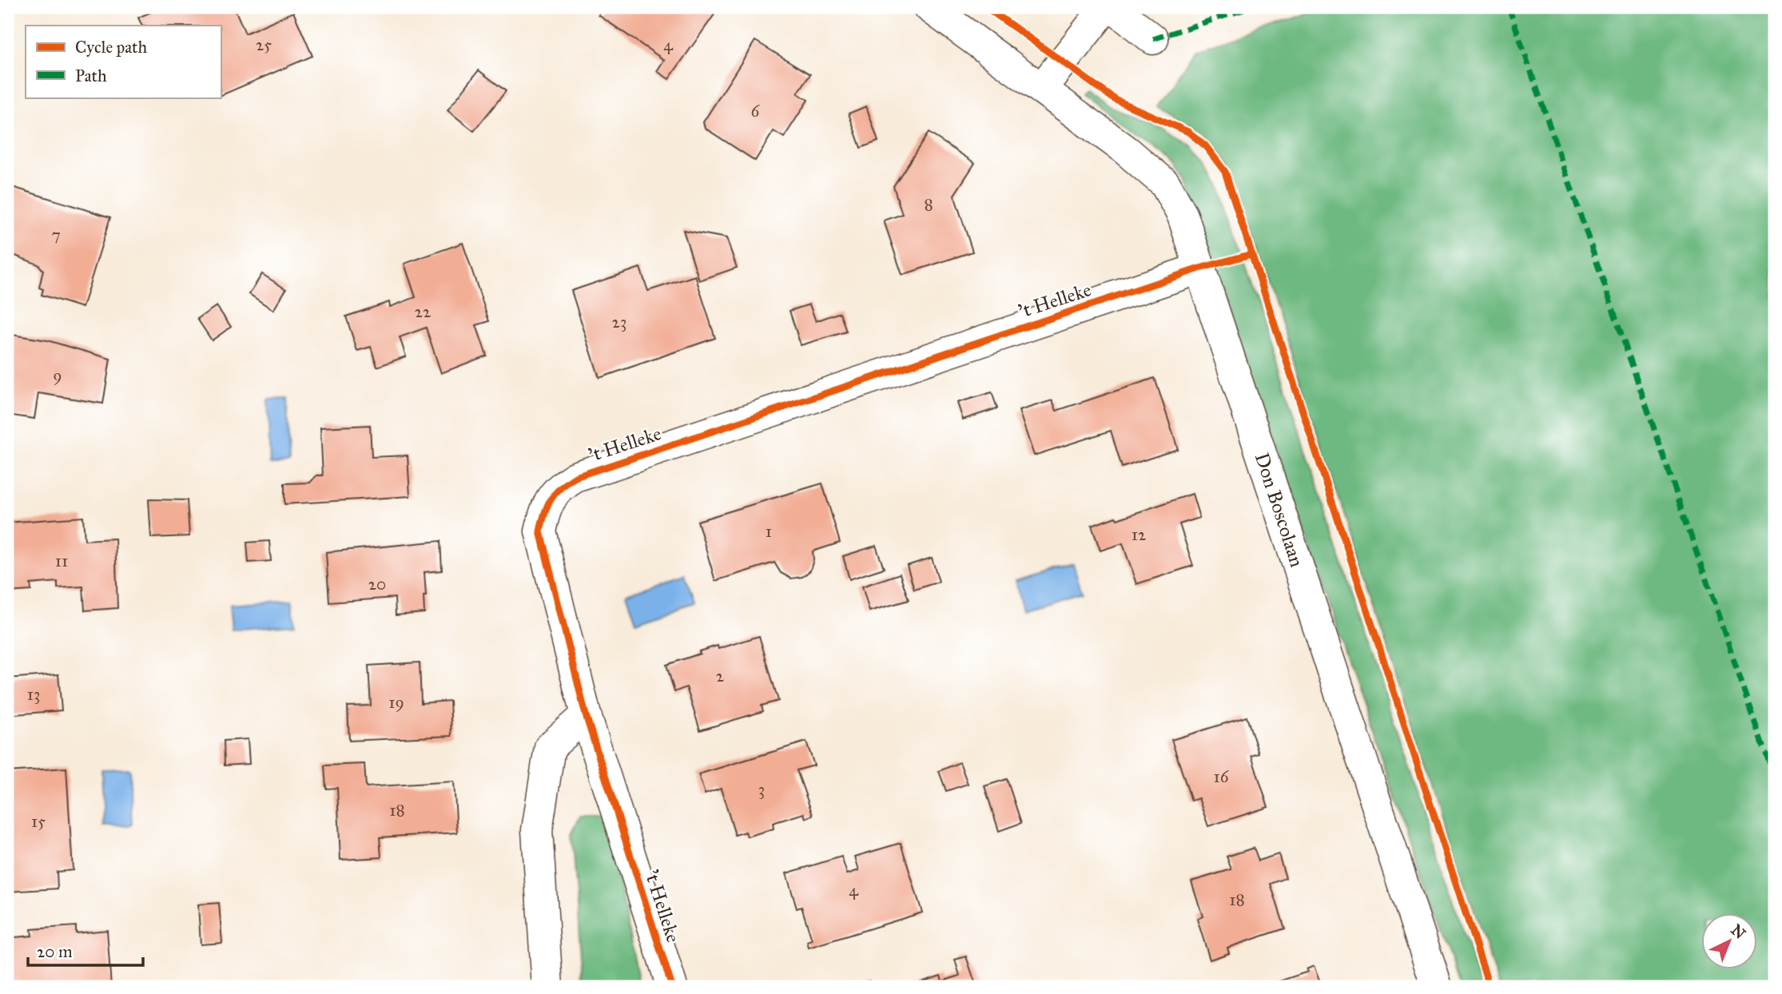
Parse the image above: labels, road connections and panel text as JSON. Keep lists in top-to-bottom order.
{
  "streets": {
    "street": ["'t Helleke", "Don Boscolaan"]
  },
  "crossings": [
    ["'t Helleke", "Don Boscolaan"]
  ],
  "house_numbers": [
    "25",
    "4",
    "6",
    "8",
    "7",
    "22",
    "23",
    "9",
    "1",
    "12",
    "11",
    "20",
    "2",
    "13",
    "19",
    "16",
    "3",
    "18",
    "15",
    "4",
    "18"
  ],
  "legend": ["Cycle path", "Path"],
  "scale_bar": "20 m",
  "north": "top right"
}
